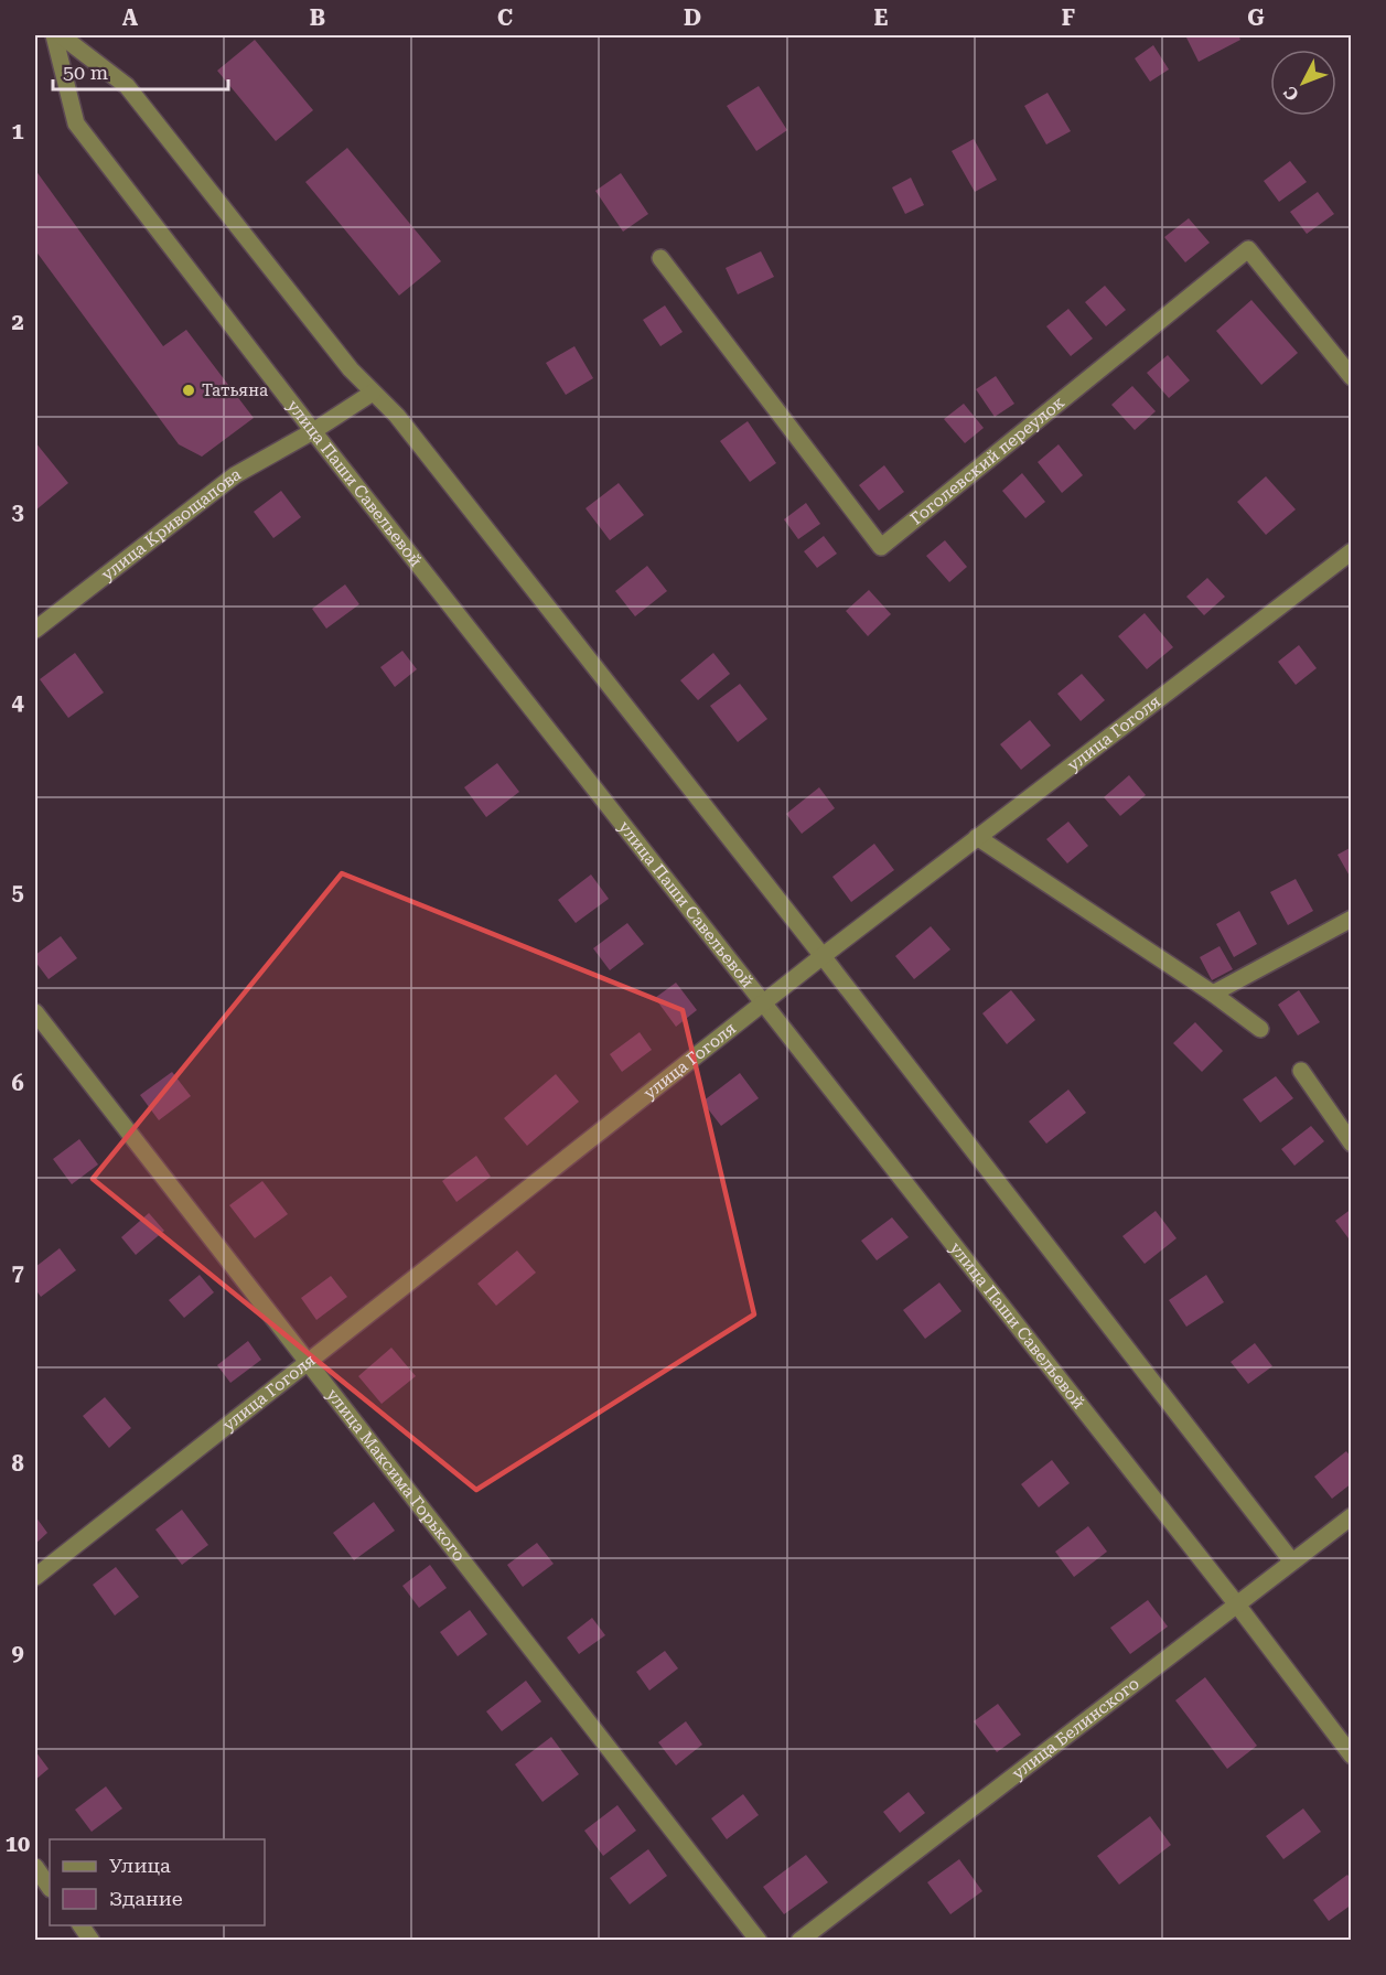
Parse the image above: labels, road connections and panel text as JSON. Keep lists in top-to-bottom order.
{
  "streets": {
    "street": [
      "Гоголевский переулок",
      "улица Паши Савельевой",
      "улица Кривощапова",
      "улица Гоголя",
      "улица Максима Горького",
      "улица Белинского"
    ]
  },
  "crossings": [
    ["улица Паши Савельевой", "улица Кривощапова"],
    ["улица Паши Савельевой", "улица Гоголя"],
    ["улица Паши Савельевой", "улица Белинского"],
    ["улица Гоголя", "улица Максима Горького"]
  ],
  "places": ["Татьяна"],
  "legend": ["Улица", "Здание"],
  "scale_bar": "50 m",
  "north": "bottom left",
  "grid": {
    "columns": [
      "A",
      "B",
      "C",
      "D",
      "E",
      "F",
      "G"
    ],
    "rows": [
      "1",
      "2",
      "3",
      "4",
      "5",
      "6",
      "7",
      "8",
      "9",
      "10"
    ]
  }
}
